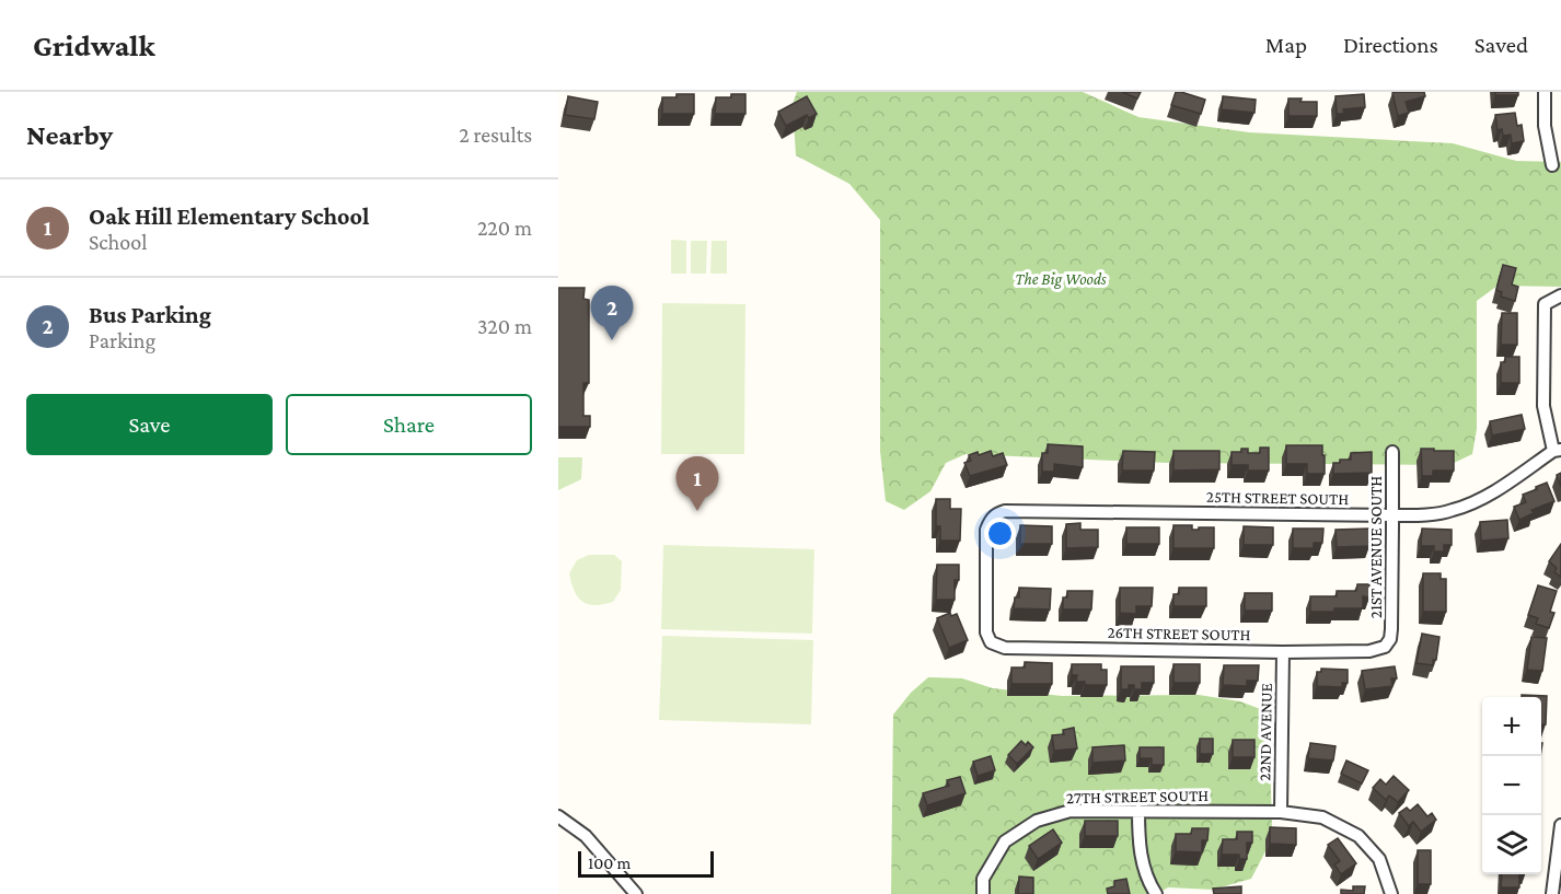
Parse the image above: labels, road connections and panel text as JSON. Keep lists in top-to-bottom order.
{
  "streets": {
    "street": [
      "25TH STREET SOUTH",
      "21ST AVENUE SOUTH",
      "26TH STREET SOUTH",
      "22ND AVENUE",
      "27TH STREET SOUTH"
    ]
  },
  "crossings": [
    ["25TH STREET SOUTH", "21ST AVENUE SOUTH"],
    ["25TH STREET SOUTH", "26TH STREET SOUTH"],
    ["21ST AVENUE SOUTH", "26TH STREET SOUTH"],
    ["26TH STREET SOUTH", "22ND AVENUE"],
    ["22ND AVENUE", "27TH STREET SOUTH"]
  ],
  "parks": ["The Big Woods"],
  "scale_bar": "100 m",
  "page": {
    "header": "Gridwalk",
    "nav": ["Map", "Directions", "Saved"],
    "heading": ["Nearby", "2 results"],
    "list": [
      {
        "mark": "1",
        "name": "Oak Hill Elementary School",
        "note": "School",
        "value": "220 m"
      },
      {
        "mark": "2",
        "name": "Bus Parking",
        "note": "Parking",
        "value": "320 m"
      }
    ],
    "pins": ["2", "1"],
    "buttons": ["Save", "Share"],
    "map_buttons": ["+", "−"],
    "scale": "100 m"
  }
}
